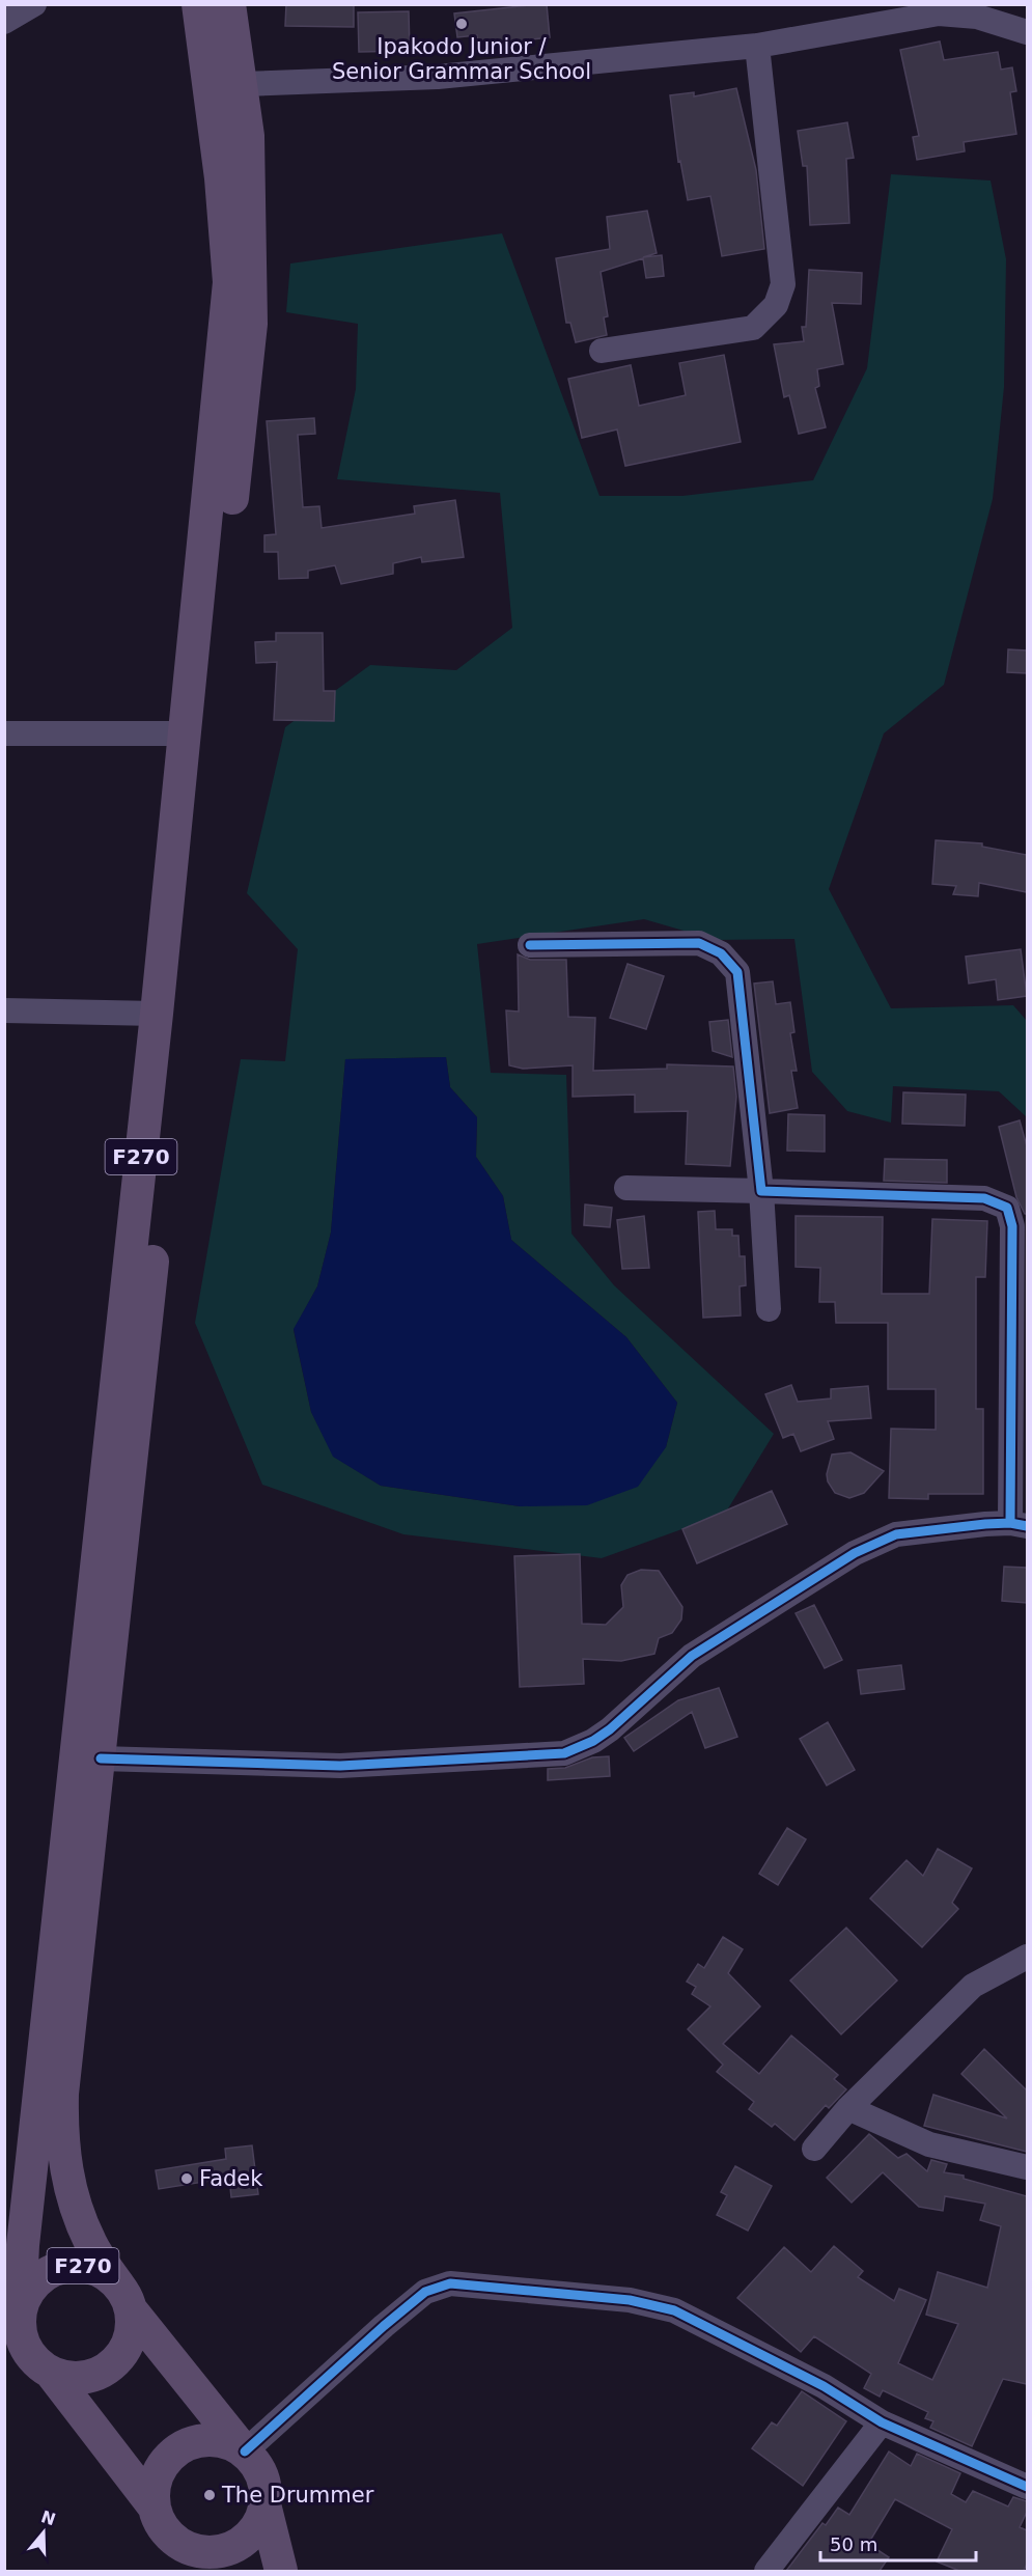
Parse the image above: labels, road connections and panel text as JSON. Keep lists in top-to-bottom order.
{
  "streets": {
    "main road": ["F270"]
  },
  "places": ["Ipakodo Junior / Senior Grammar School", "Fadek", "The Drummer"],
  "scale_bar": "50 m",
  "north": "top"
}
